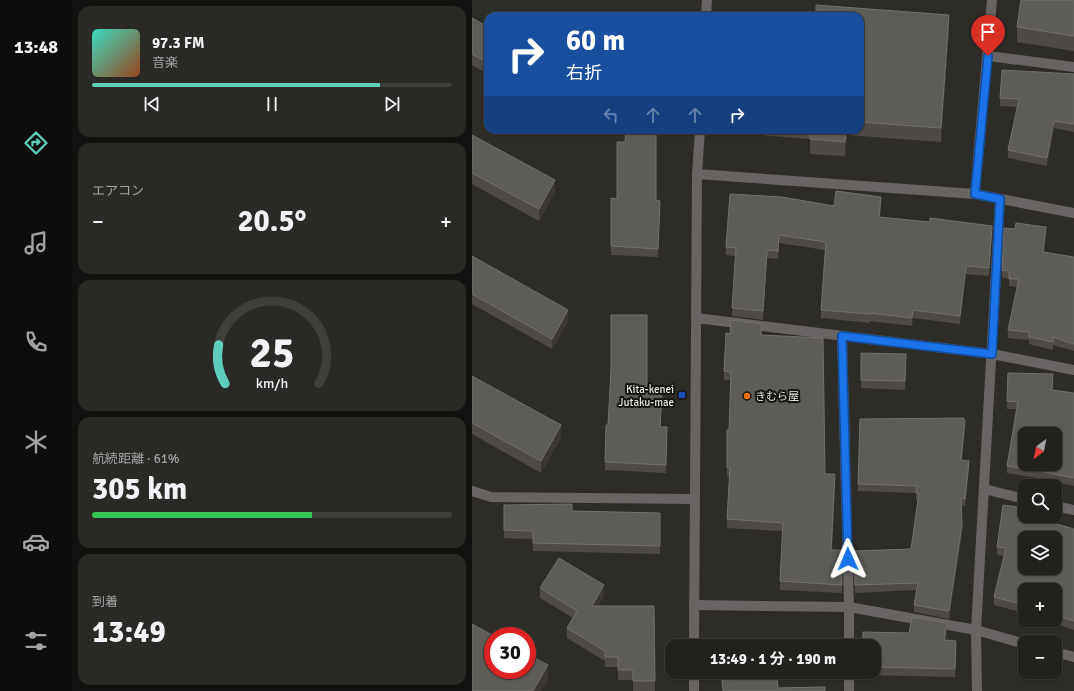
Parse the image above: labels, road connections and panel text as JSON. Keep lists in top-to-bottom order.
{
  "places": {
    "transit": ["Kita-kenei Jutaku-mae"],
    "other": ["きむら屋"]
  },
  "north": "bottom left",
  "page": {
    "tabs": "13:48",
    "turn": ["60 m", "右折"],
    "song": ["97.3 FM", "音楽"],
    "tile": [
      "エアコン",
      ["航続距離 · 61%", "305 km"],
      ["到着", "13:49"]
    ],
    "heat": ["−", "20.5°", "+"],
    "map_buttons": ["+", "−"],
    "limit": "30",
    "trip": "13:49 · 1 分 · 190 m",
    "gauge": ["25", "km/h"]
  }
}
